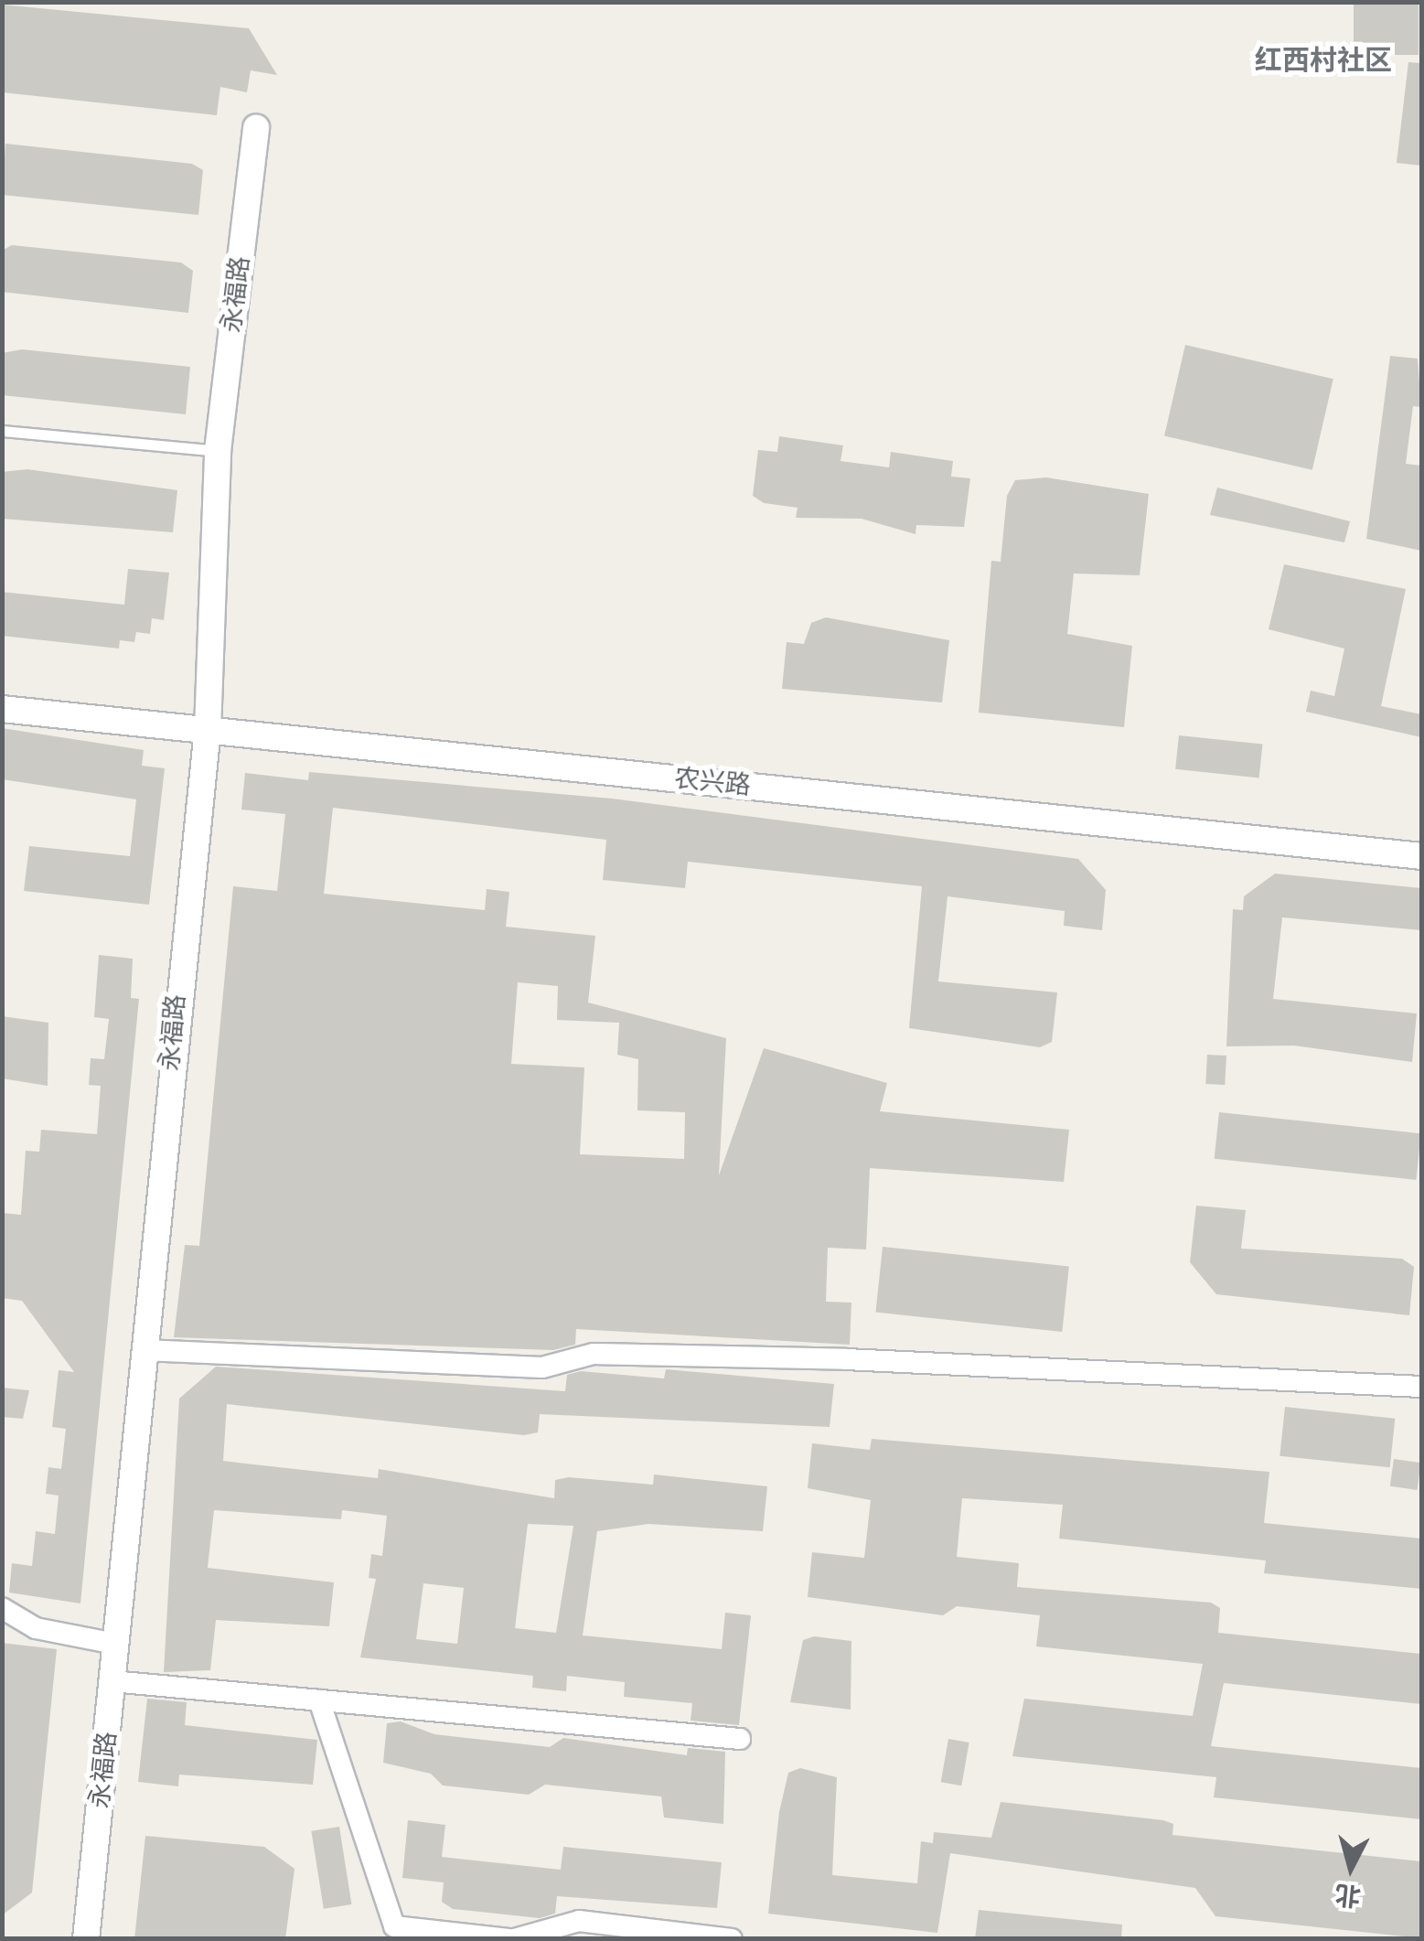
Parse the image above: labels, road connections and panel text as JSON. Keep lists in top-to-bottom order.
{
  "streets": {
    "street": ["永福路", "农兴路"]
  },
  "crossings": [
    ["永福路", "农兴路"]
  ],
  "districts": ["红西村社区"],
  "north": "bottom"
}
